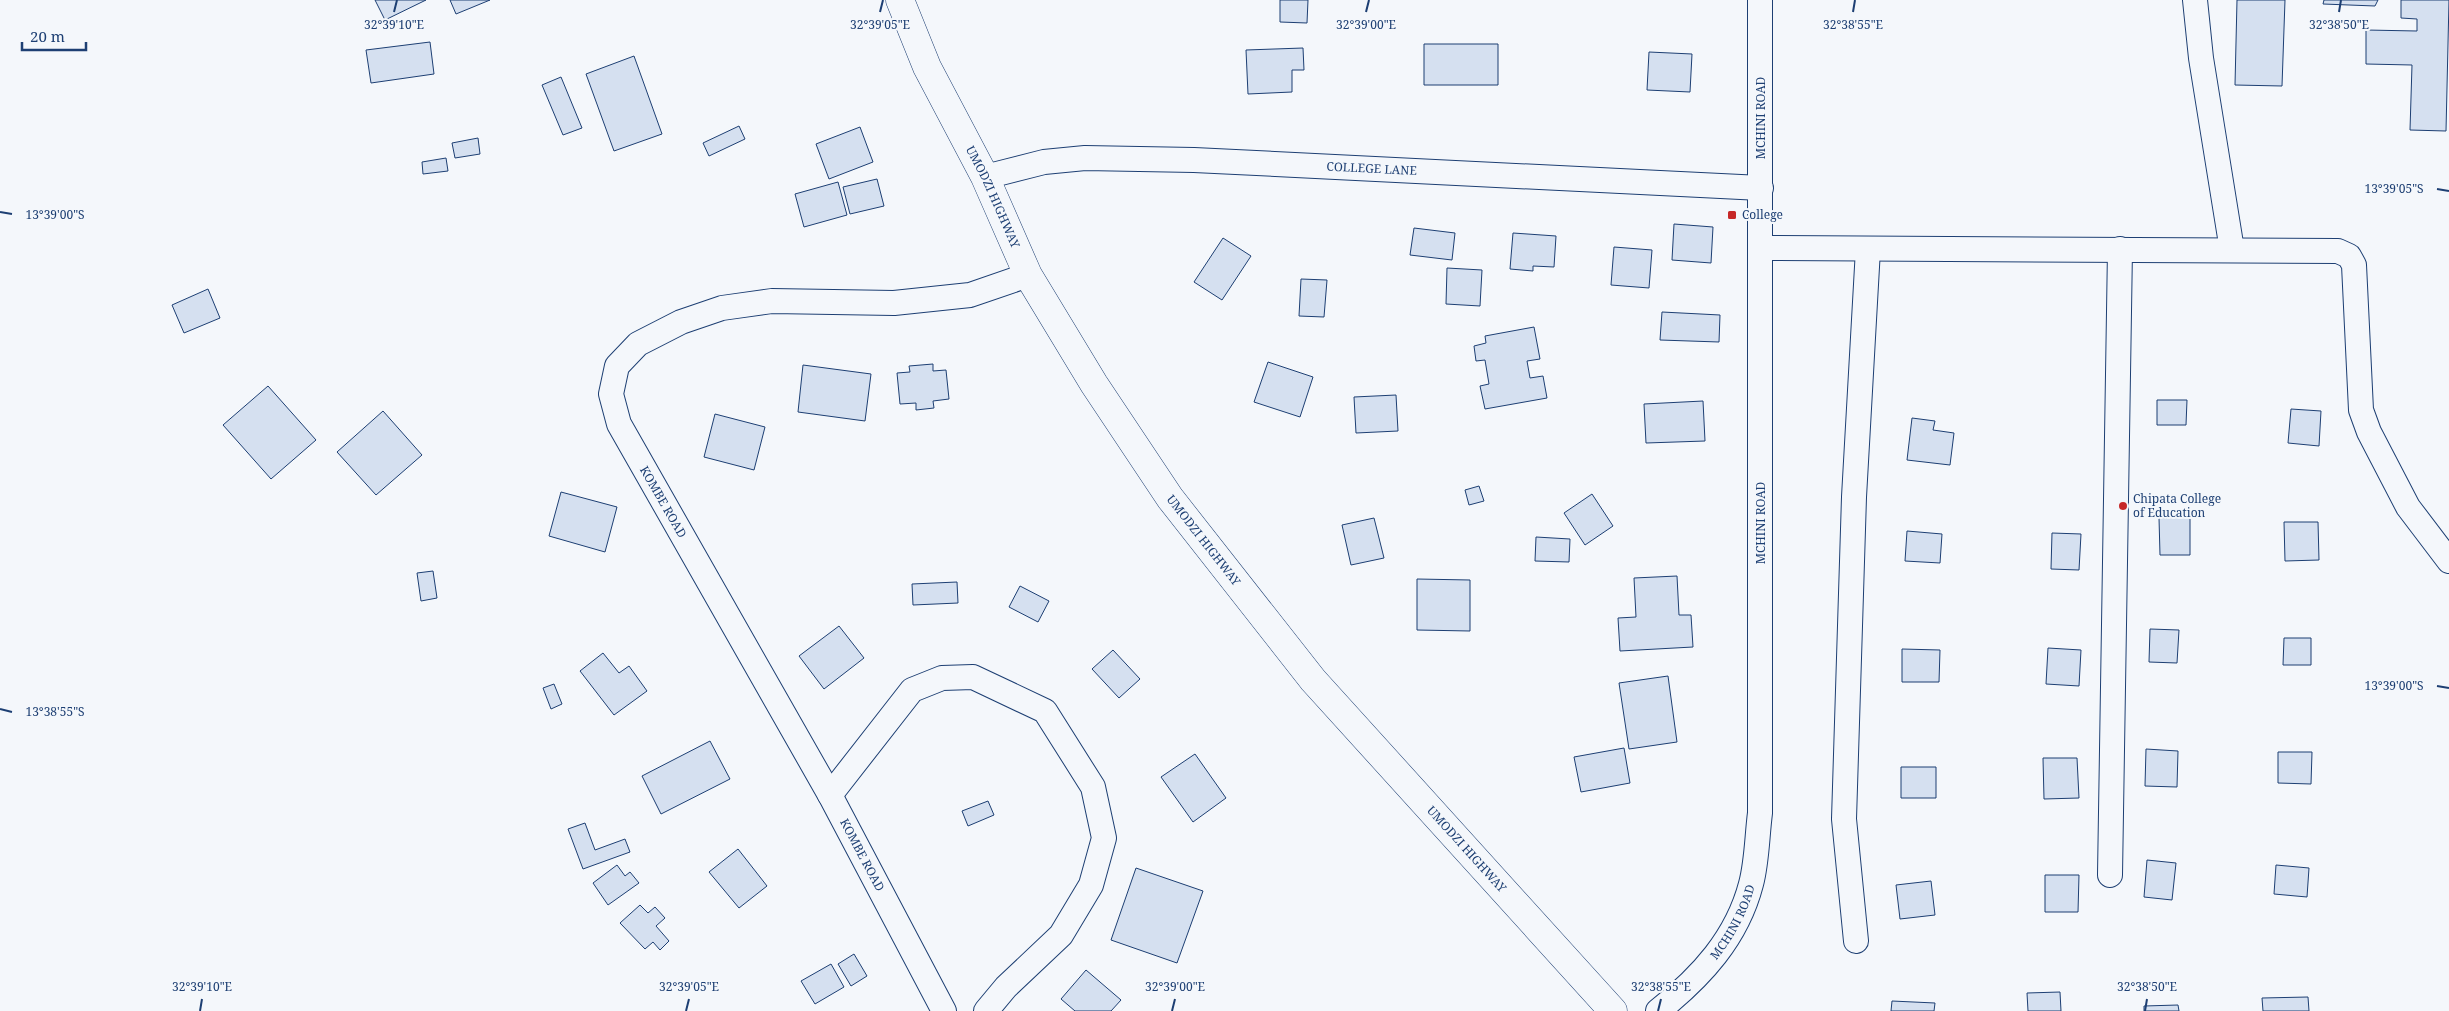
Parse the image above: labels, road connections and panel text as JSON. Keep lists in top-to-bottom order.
{
  "streets": {
    "highway": ["UMODZI HIGHWAY"],
    "street": ["MCHINI ROAD", "COLLEGE LANE", "KOMBE ROAD"]
  },
  "crossings": [
    ["MCHINI ROAD", "COLLEGE LANE"],
    ["COLLEGE LANE", "UMODZI HIGHWAY"],
    ["UMODZI HIGHWAY", "KOMBE ROAD"]
  ],
  "places": {
    "transit": ["College"],
    "other": ["Chipata College of Education"]
  },
  "scale_bar": "20 m",
  "coordinates": [
    "32°39'10\"E",
    "32°39'05\"E",
    "32°39'00\"E",
    "32°38'50\"E",
    "32°38'55\"E",
    "13°39'05\"S",
    "13°39'00\"S",
    "13°38'55\"S"
  ]
}
